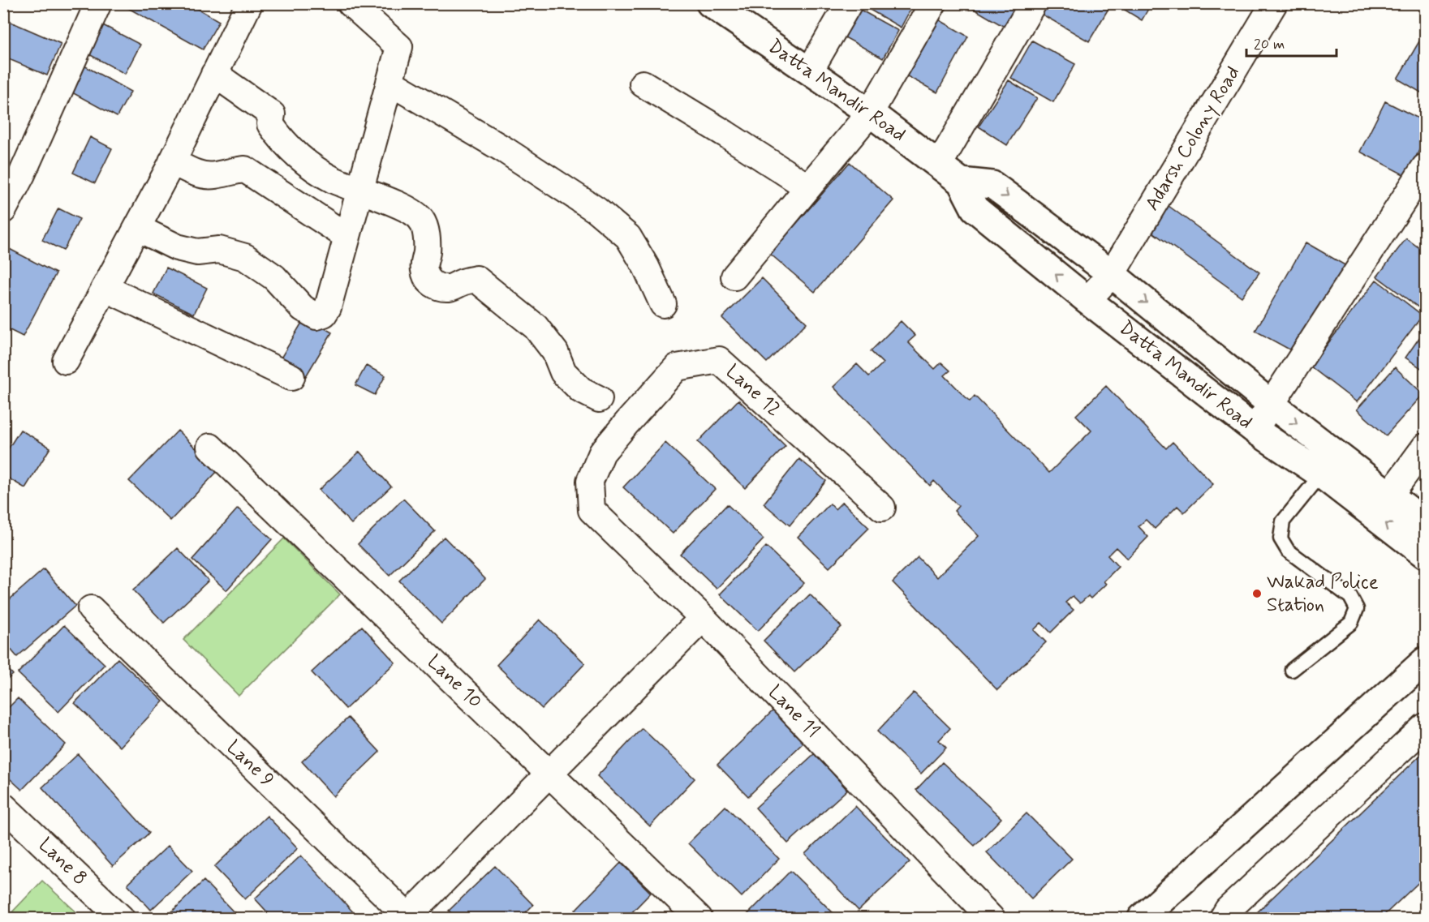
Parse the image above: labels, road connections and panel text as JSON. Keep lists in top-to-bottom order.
{
  "streets": {
    "main road": ["Datta Mandir Road"],
    "street": [
      "Adarsh Colony Road",
      "Lane 12",
      "Lane 10",
      "Lane 11",
      "Lane 9",
      "Lane 8"
    ]
  },
  "crossings": [
    ["Datta Mandir Road", "Adarsh Colony Road"],
    ["Lane 12", "Lane 11"]
  ],
  "places": ["Wakad Police Station"],
  "scale_bar": "20 m"
}
